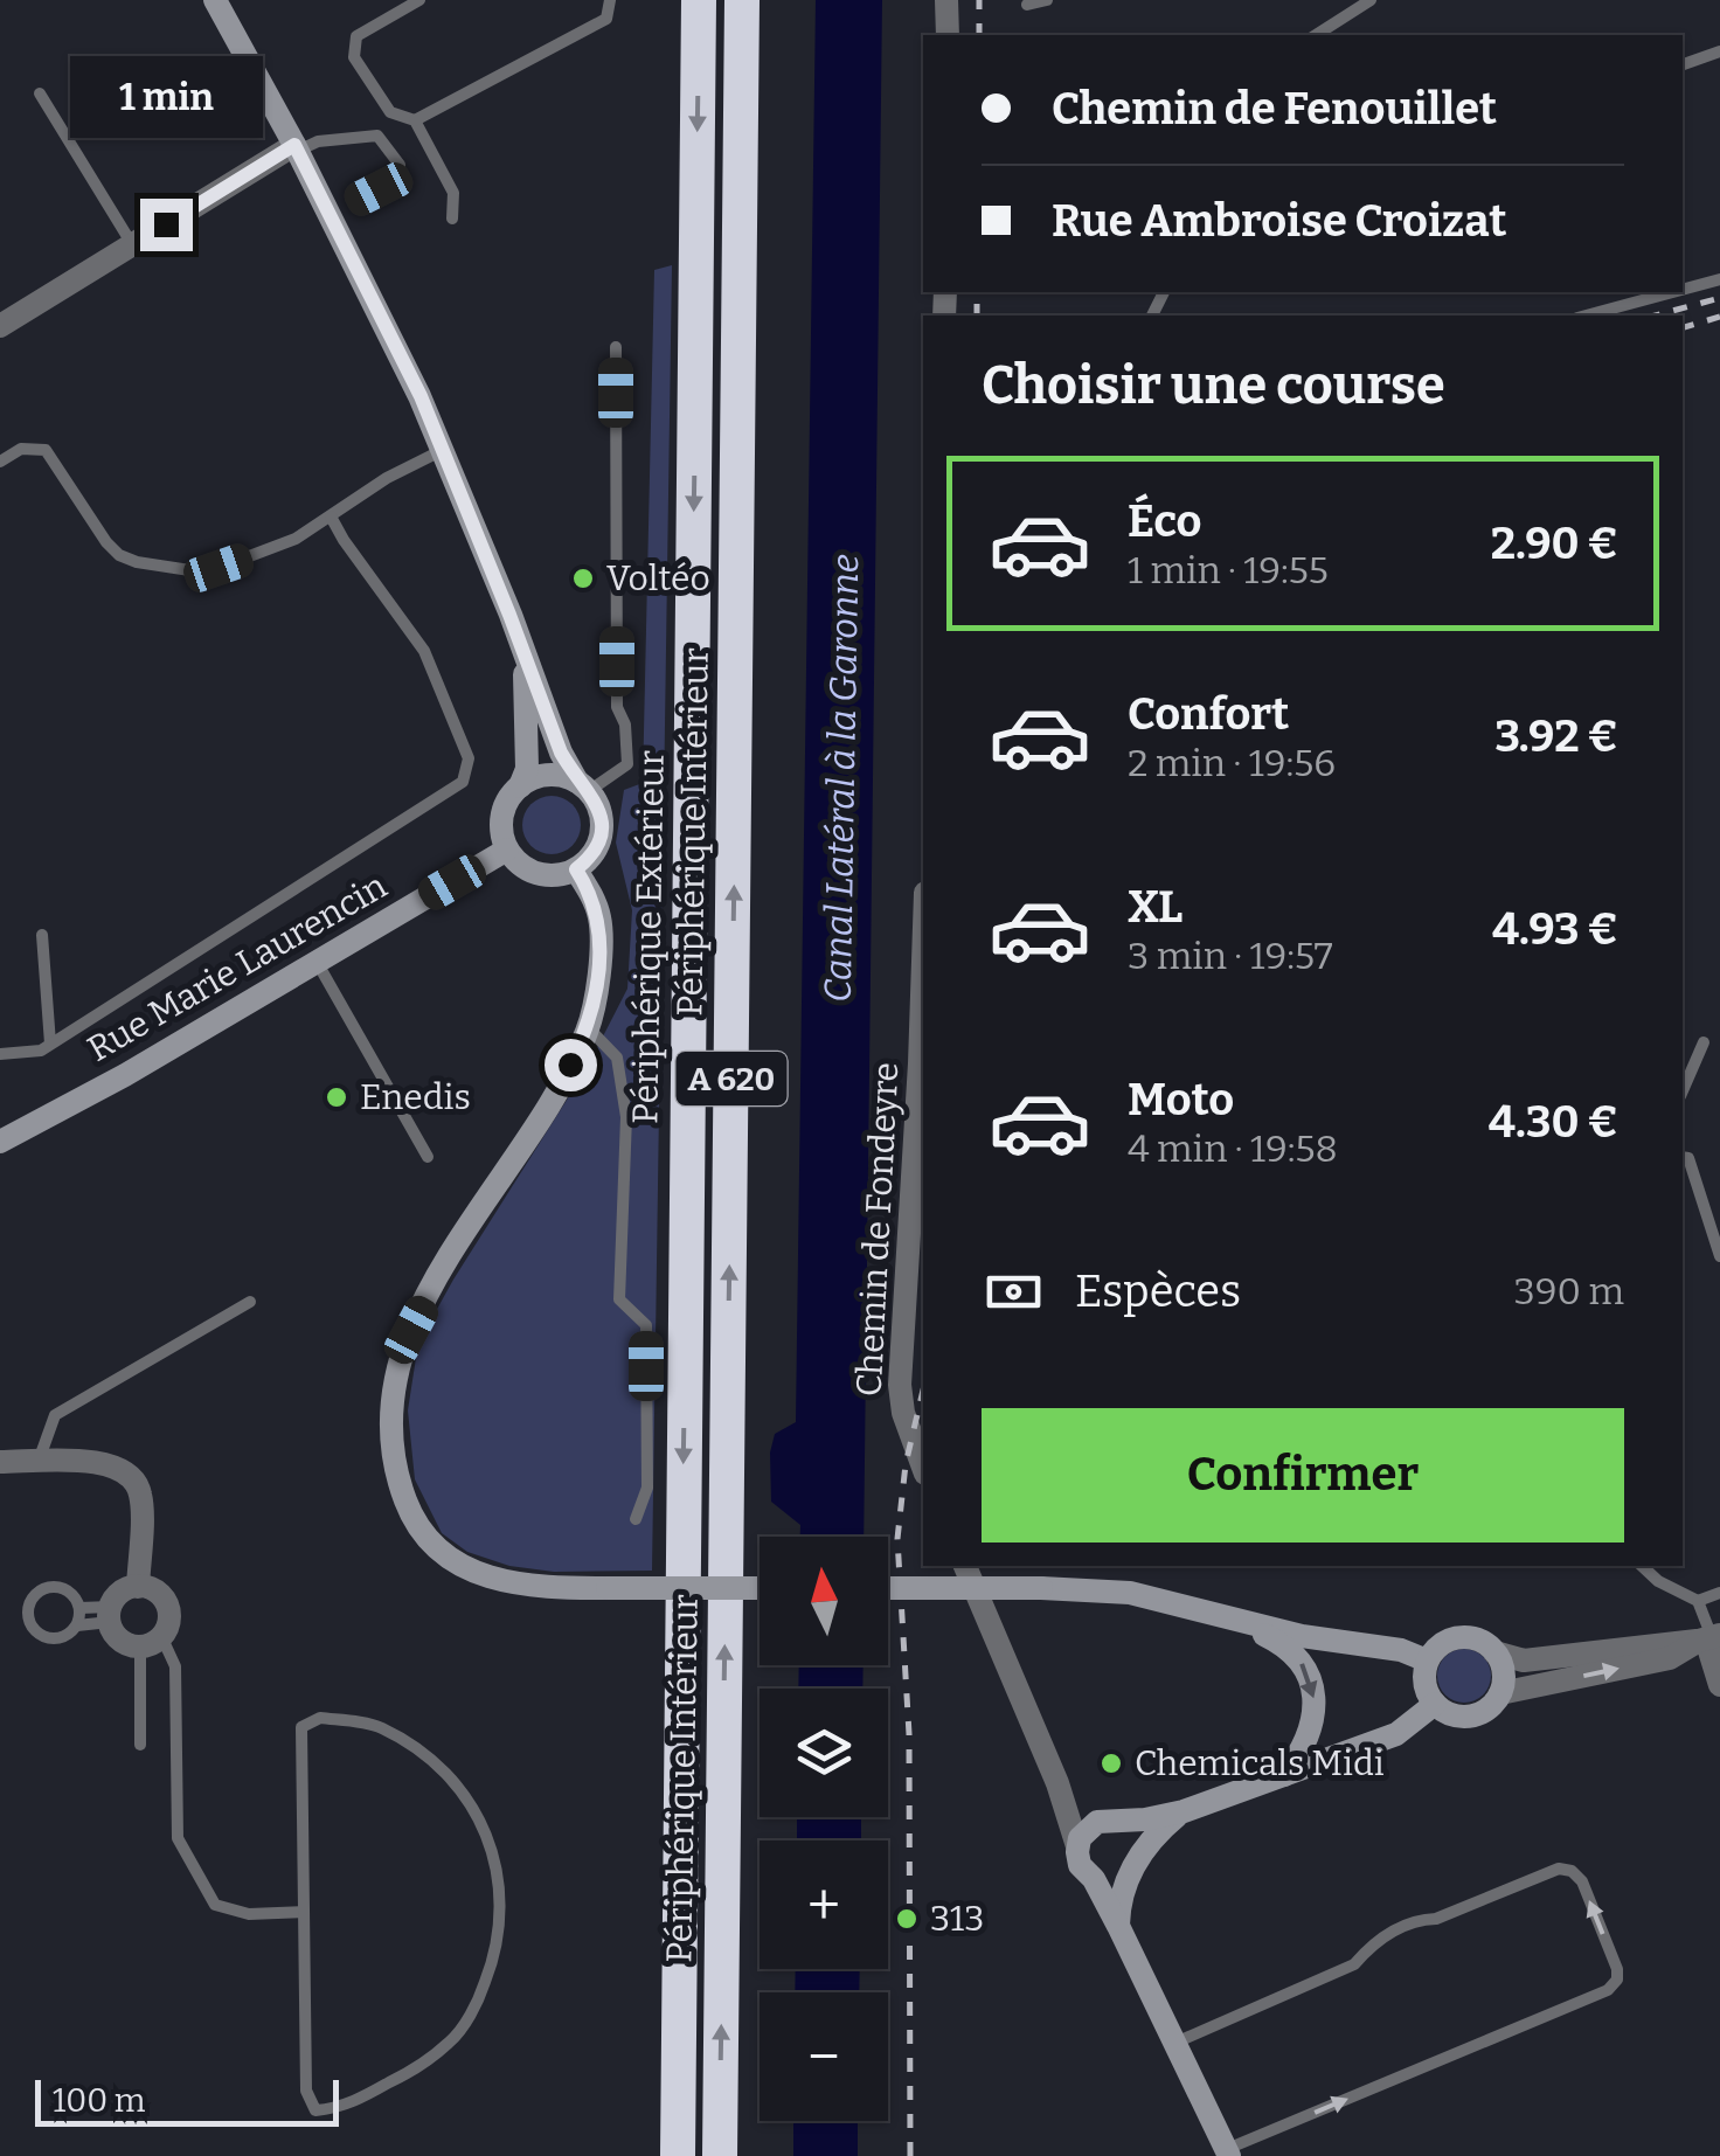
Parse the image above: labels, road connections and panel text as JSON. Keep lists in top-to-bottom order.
{
  "streets": {
    "highway": ["Périphérique Intérieur", "Périphérique Extérieur", "A 620"],
    "street": ["Rue Marie Laurencin", "Chemin de Fondeyre"]
  },
  "one_way": ["Périphérique Intérieur", "Périphérique Extérieur"],
  "water": ["Canal Latéral à la Garonne"],
  "places": [
    "Voltéo",
    "Enedis",
    "Chemicals Midi",
    "313"
  ],
  "scale_bar": "100 m",
  "north": "top",
  "page": {
    "banner": ["Chemin de Fenouillet", "Rue Ambroise Croizat"],
    "bubble": "1 min",
    "heading": "Choisir une course",
    "list": [
      {
        "name": "Éco",
        "note": "1 min · 19:55",
        "value": "2.90 €"
      },
      {
        "name": "Confort",
        "note": "2 min · 19:56",
        "value": "3.92 €"
      },
      {
        "name": "XL",
        "note": "3 min · 19:57",
        "value": "4.93 €"
      },
      {
        "name": "Moto",
        "note": "4 min · 19:58",
        "value": "4.30 €"
      }
    ],
    "pay": ["Espèces", "390 m"],
    "buttons": "Confirmer",
    "map_buttons": ["+", "−"],
    "scale": "100 m"
  }
}
